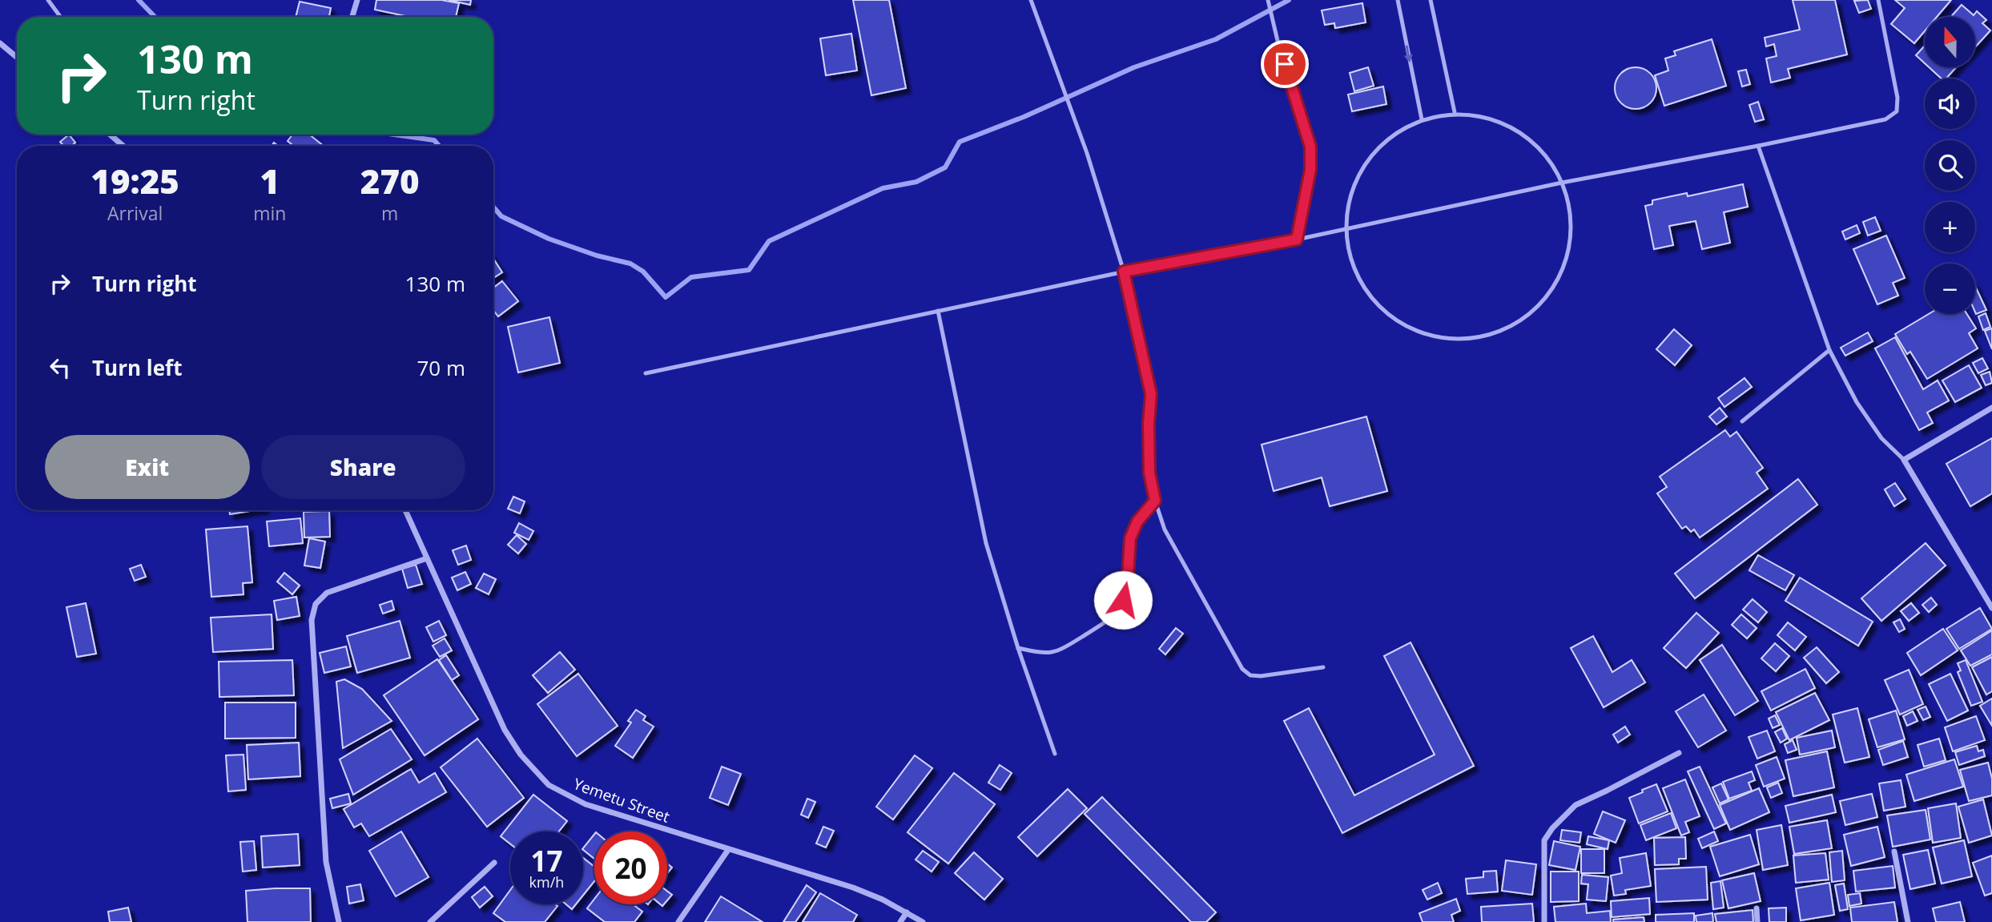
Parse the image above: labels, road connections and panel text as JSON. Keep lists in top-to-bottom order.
{
  "streets": {
    "street": ["Yemetu Street"]
  },
  "north": "top",
  "page": {
    "map_buttons": ["+", "−"],
    "turn": ["130 m", "Turn right"],
    "eta": [
      "19:25",
      "Arrival",
      "1",
      "min",
      "270",
      "m"
    ],
    "list": [
      {
        "name": "Turn right",
        "value": "130 m"
      },
      {
        "name": "Turn left",
        "value": "70 m"
      }
    ],
    "buttons": ["Exit", "Share"],
    "speed": "17 km/h",
    "limit": "20"
  }
}
